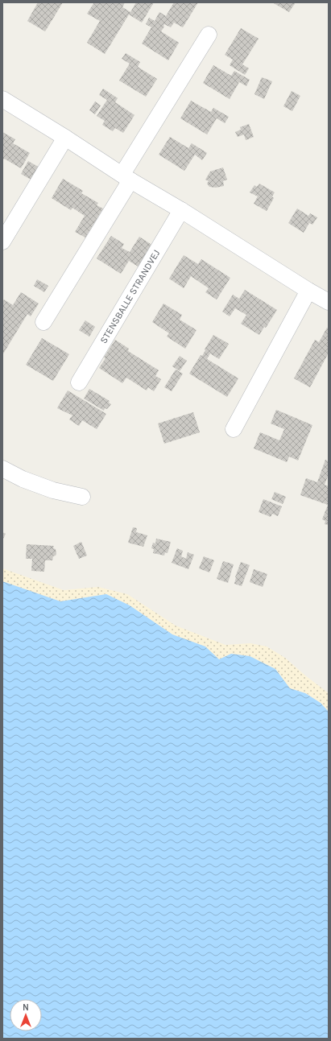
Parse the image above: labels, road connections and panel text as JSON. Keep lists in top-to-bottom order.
{
  "streets": {
    "street": ["STENSBALLE STRANDVEJ"]
  },
  "north": "top"
}
